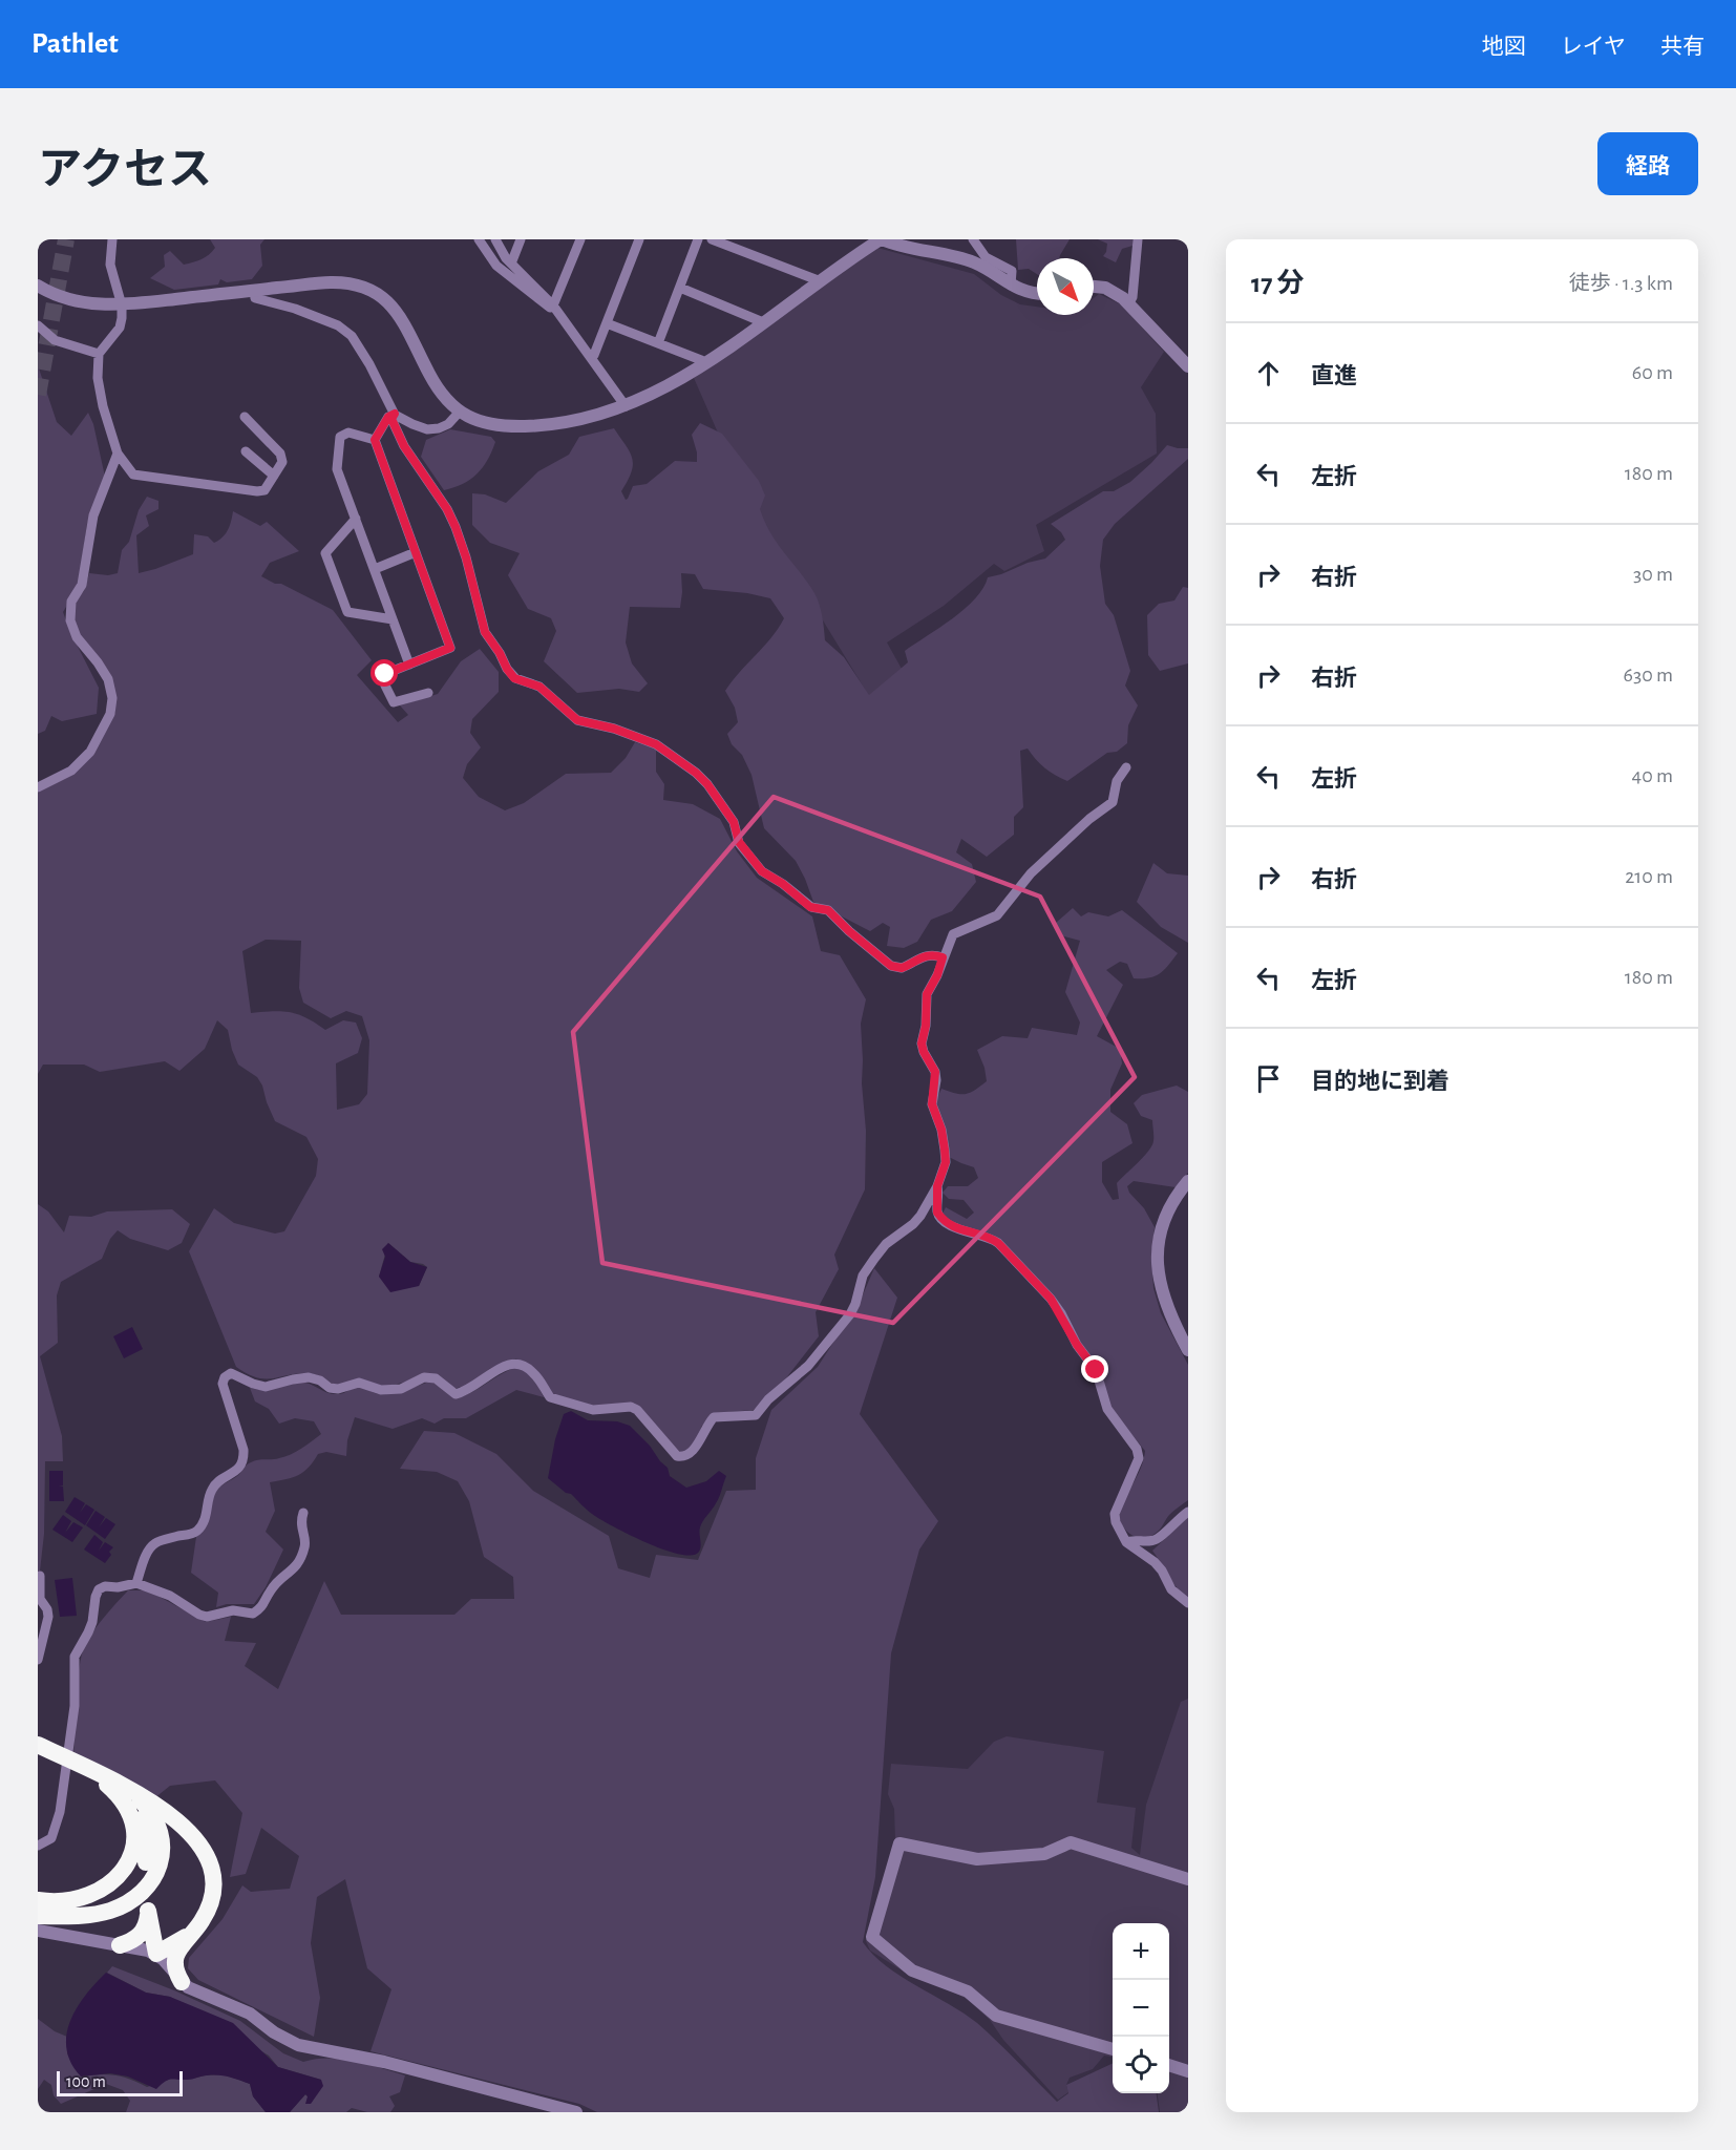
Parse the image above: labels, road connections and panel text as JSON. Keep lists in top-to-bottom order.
{
  "scale_bar": "100 m",
  "north": "bottom right",
  "page": {
    "header": "Pathlet",
    "nav": ["地図", "レイヤ", "共有"],
    "title": "アクセス",
    "buttons": "経路",
    "heading": ["17 分", "徒歩 · 1.3 km"],
    "list": [
      ["直進", "60 m"],
      ["左折", "180 m"],
      ["右折", "30 m"],
      ["右折", "630 m"],
      ["左折", "40 m"],
      ["右折", "210 m"],
      ["左折", "180 m"],
      "目的地に到着"
    ],
    "map_buttons": ["+", "−"],
    "scale": "100 m"
  }
}
